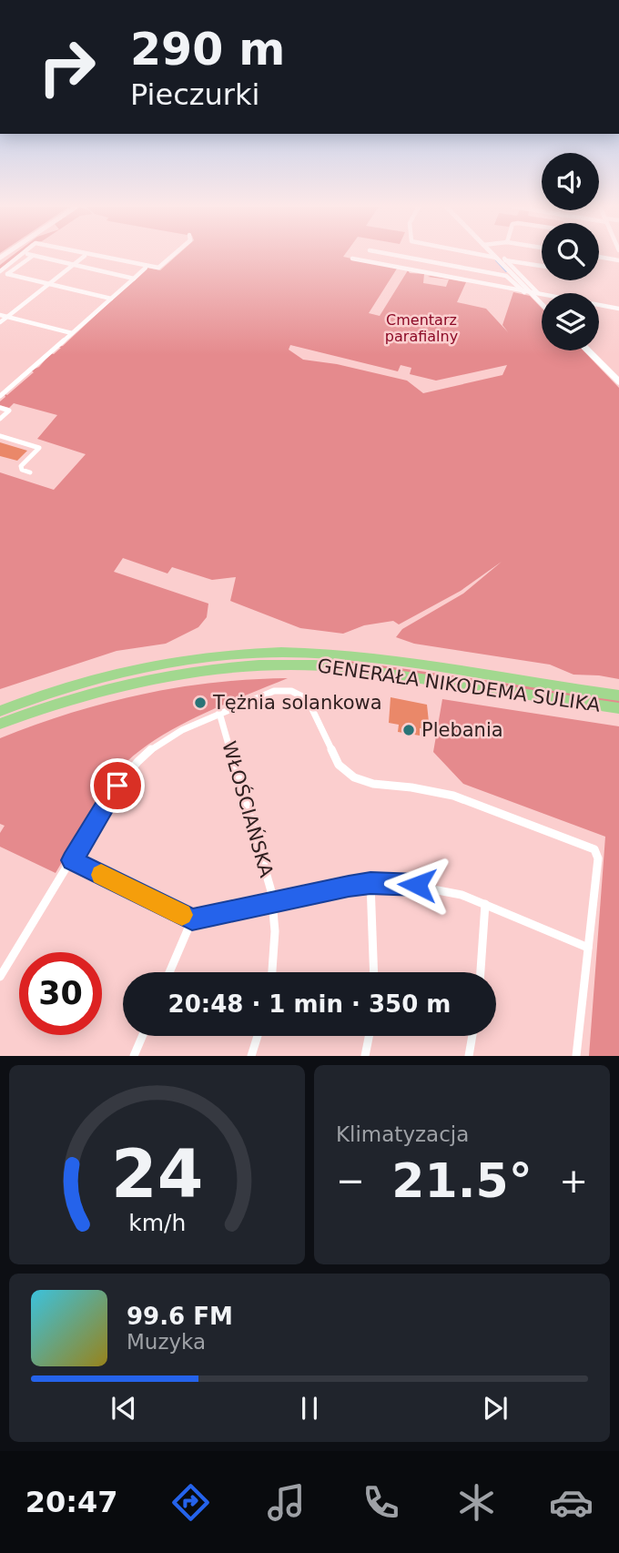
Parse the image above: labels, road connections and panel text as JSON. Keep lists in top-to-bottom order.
{
  "streets": {
    "highway": ["GENERAŁA NIKODEMA SULIKA"],
    "street": ["WŁOŚCIAŃSKA"]
  },
  "parks": ["Cmentarz parafialny"],
  "places": ["Tężnia solankowa", "Plebania"],
  "page": {
    "turn": ["290 m", "Pieczurki"],
    "limit": "30",
    "trip": "20:48 · 1 min · 350 m",
    "tile": "Klimatyzacja",
    "heat": ["−", "21.5°", "+"],
    "song": ["99.6 FM", "Muzyka"],
    "tabs": "20:47",
    "gauge": ["24", "km/h"]
  }
}
